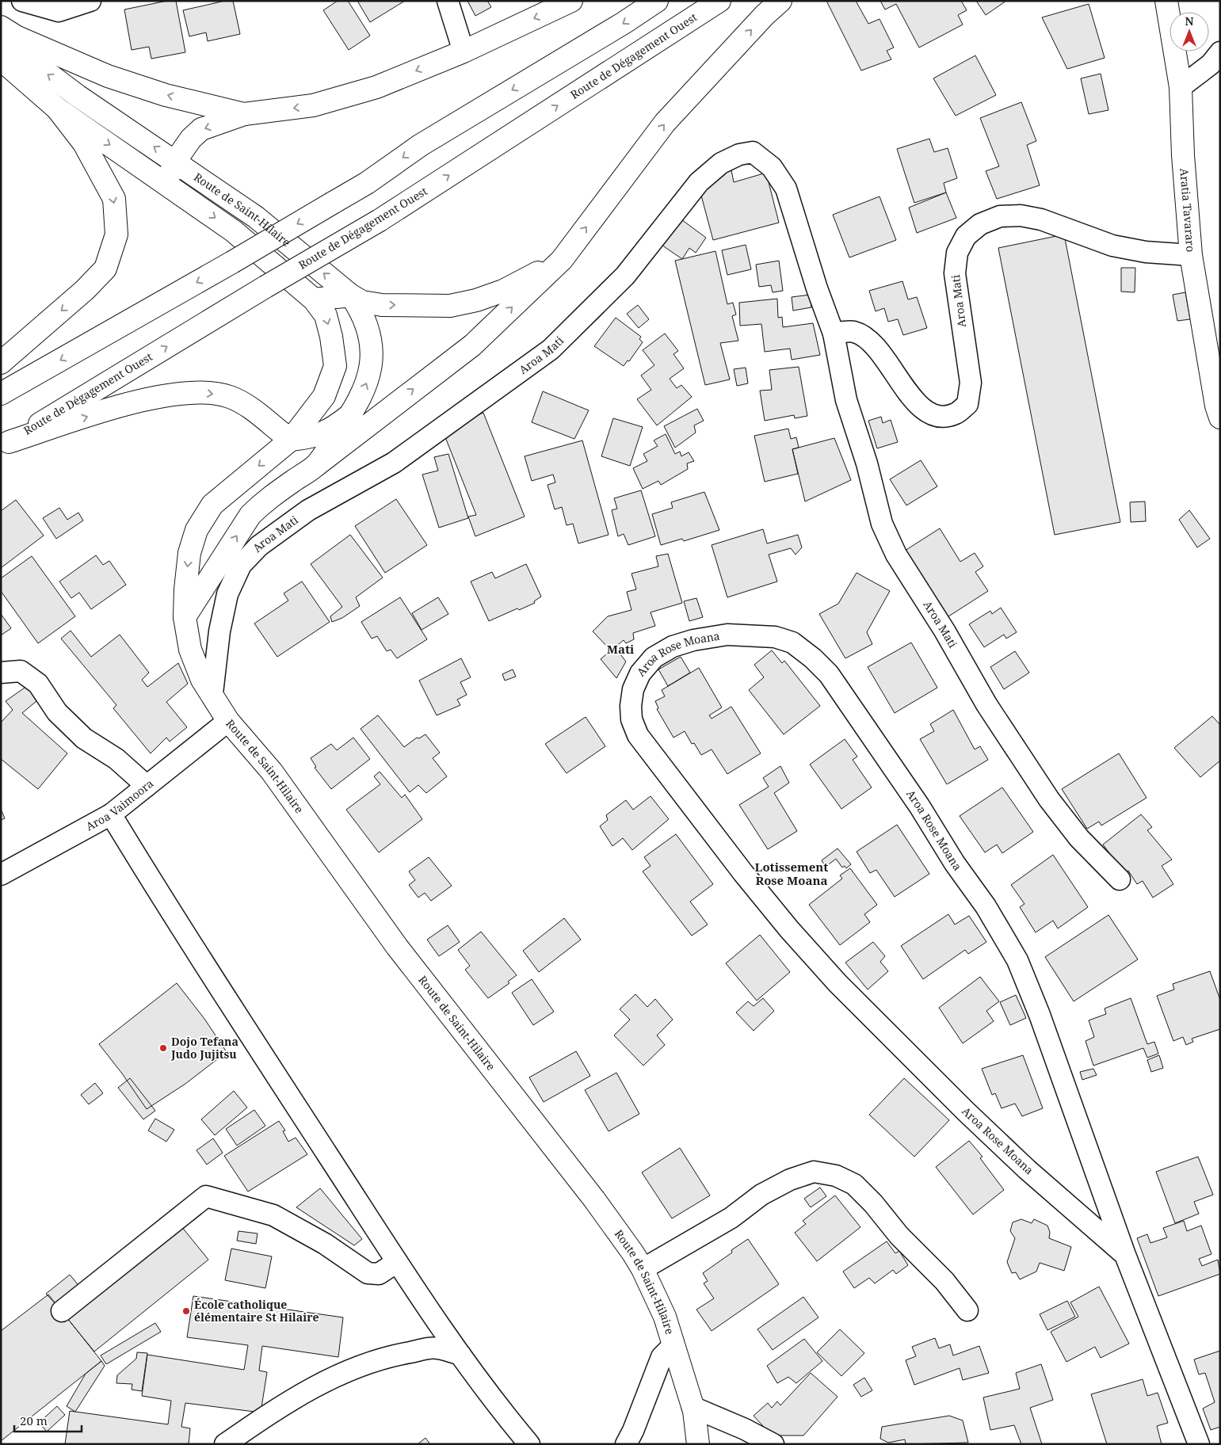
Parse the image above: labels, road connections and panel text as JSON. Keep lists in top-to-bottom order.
{
  "streets": {
    "main road": ["Route de Dégagement Ouest", "Route de Saint-Hilaire", "Aratia Tavararo"],
    "street": ["Aroa Mati", "Aroa Rose Moana", "Aroa Vaimoora"]
  },
  "crossings": [
    ["Route de Saint-Hilaire", "Aroa Mati"],
    ["Route de Saint-Hilaire", "Aroa Vaimoora"],
    ["Aratia Tavararo", "Aroa Mati"]
  ],
  "districts": ["Mati", "Lotissement Rose Moana"],
  "places": ["Dojo Tefana Judo Jujitsu", "École catholique élémentaire St Hilaire"],
  "scale_bar": "20 m",
  "north": "top"
}
